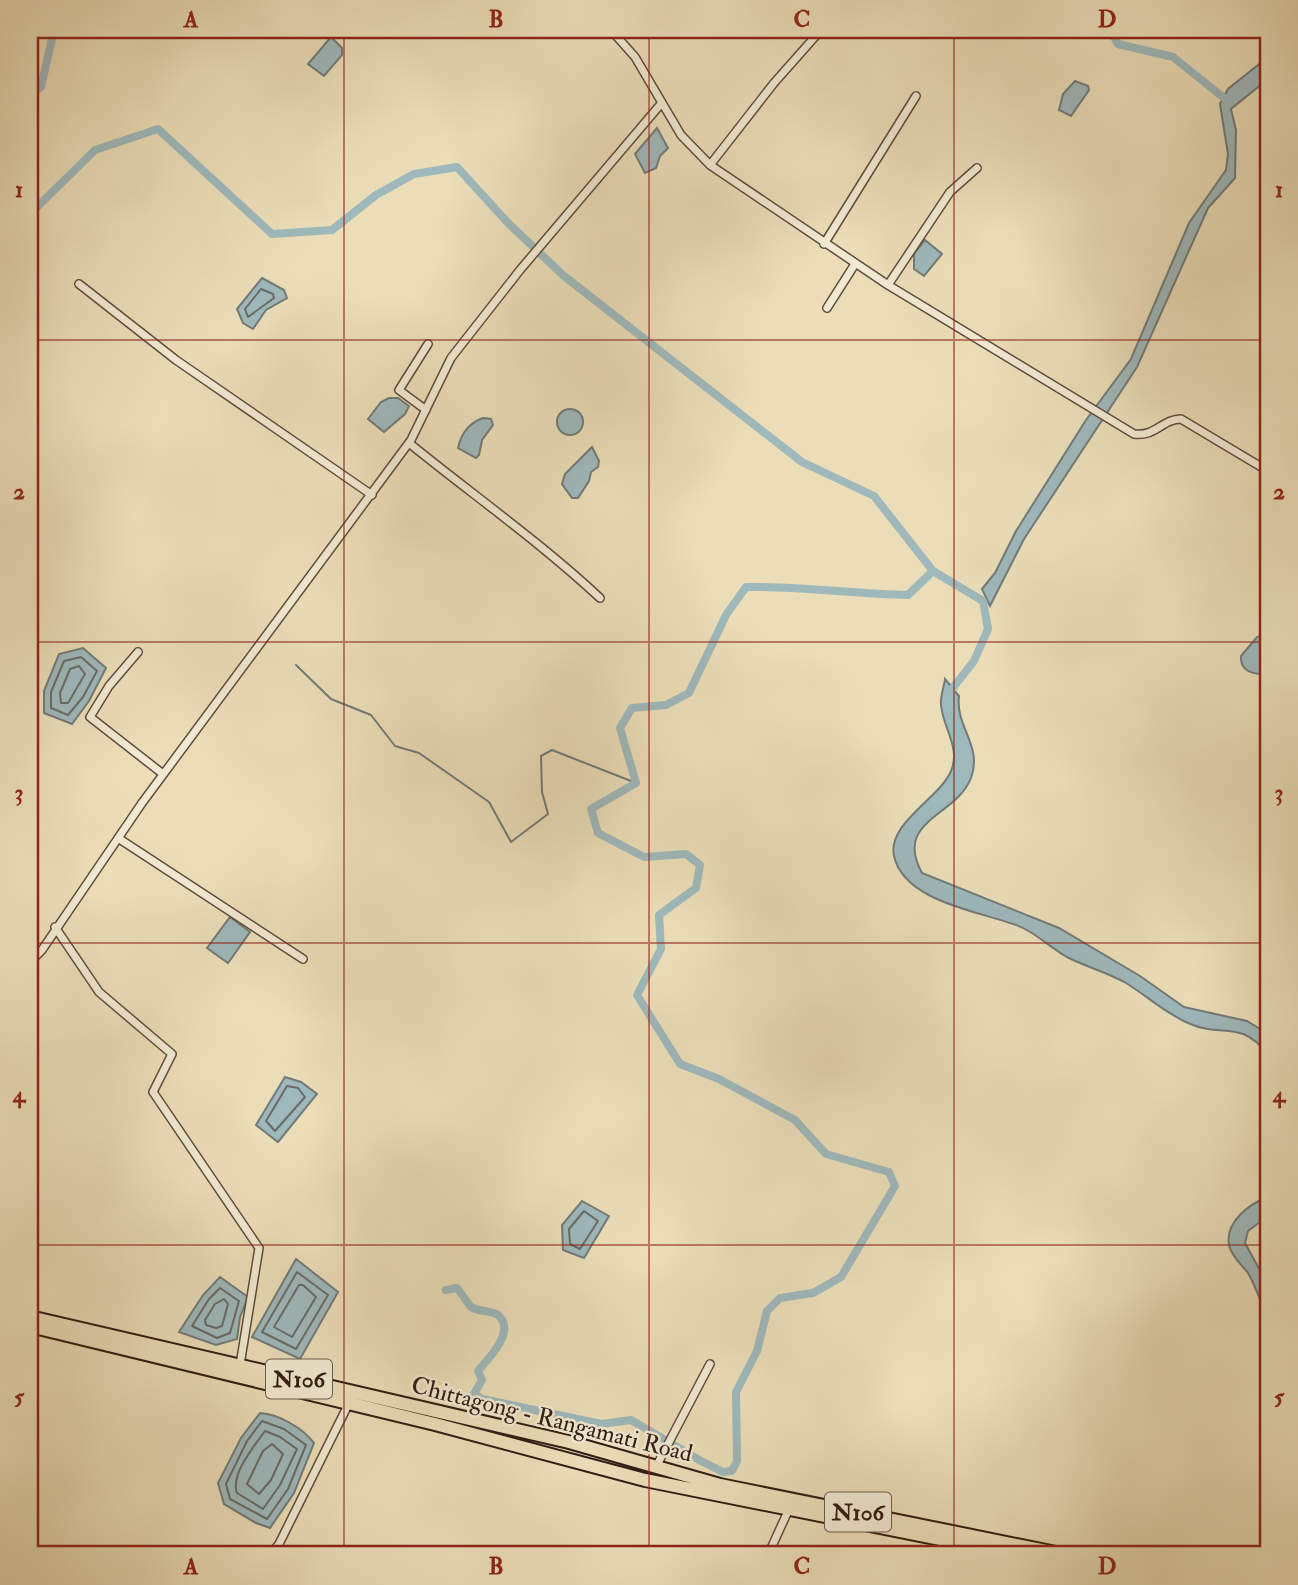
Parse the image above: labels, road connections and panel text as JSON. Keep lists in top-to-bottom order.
{
  "streets": {
    "highway": ["N106", "Chittagong - Rangamati Road"]
  },
  "grid": {
    "columns": [
      "A",
      "B",
      "C",
      "D"
    ],
    "rows": [
      "1",
      "2",
      "3",
      "4",
      "5"
    ]
  }
}
